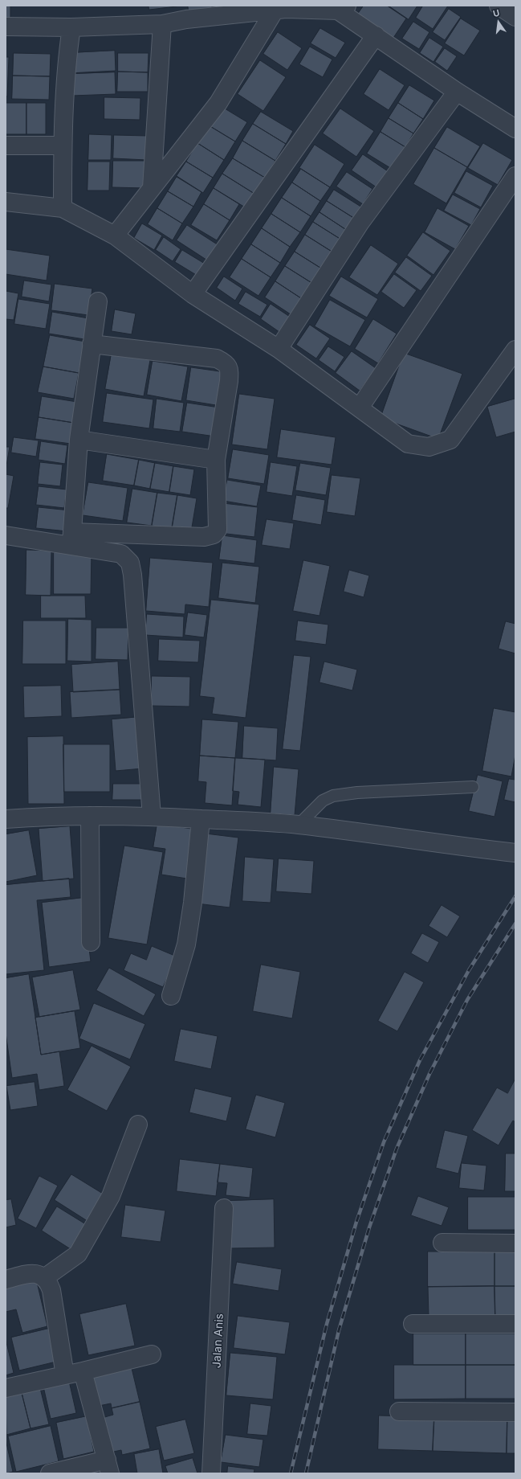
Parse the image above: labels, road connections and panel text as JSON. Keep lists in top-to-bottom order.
{
  "streets": {
    "street": ["Jalan Anis"]
  },
  "north": "top"
}
